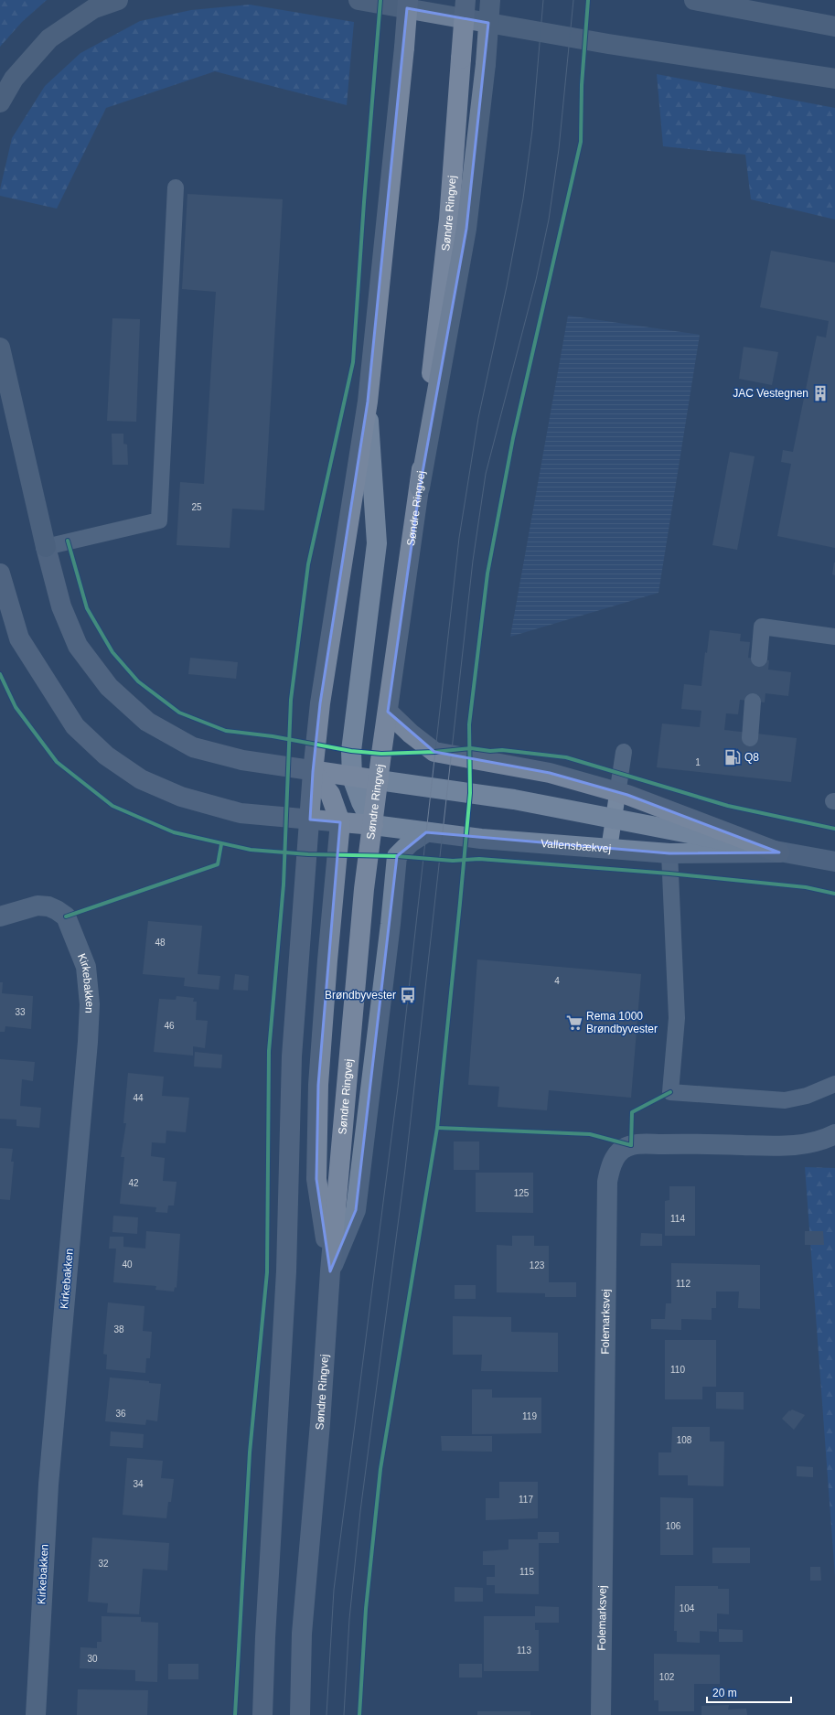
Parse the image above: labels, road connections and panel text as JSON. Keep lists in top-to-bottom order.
{
  "streets": {
    "main road": ["Søndre Ringvej"],
    "street": ["Vallensbækvej", "Kirkebakken", "Folemarksvej"]
  },
  "crossings": [
    ["Søndre Ringvej", "Vallensbækvej"]
  ],
  "places": {
    "building": ["JAC Vestegnen"],
    "fuel station": ["Q8"],
    "bus stop": ["Brøndbyvester"],
    "supermarket": ["Rema 1000 Brøndbyvester"]
  },
  "house_numbers": [
    "25",
    "1",
    "48",
    "4",
    "33",
    "46",
    "44",
    "42",
    "125",
    "114",
    "40",
    "123",
    "112",
    "38",
    "110",
    "36",
    "119",
    "108",
    "34",
    "117",
    "106",
    "32",
    "115",
    "104",
    "113",
    "30",
    "102"
  ],
  "scale_bar": "20 m"
}
